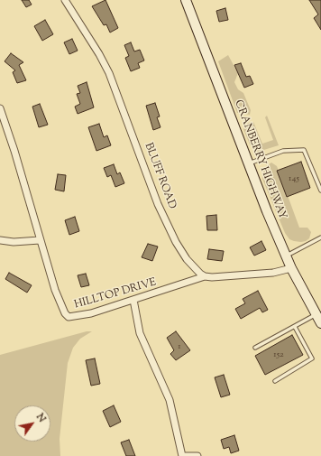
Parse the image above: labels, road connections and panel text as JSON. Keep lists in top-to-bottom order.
{
  "streets": {
    "main road": ["CRANBERRY HIGHWAY"],
    "street": ["BLUFF ROAD", "HILLTOP DRIVE"]
  },
  "crossings": [
    ["BLUFF ROAD", "HILLTOP DRIVE"]
  ],
  "house_numbers": ["145", "1", "152"],
  "north": "top right"
}
